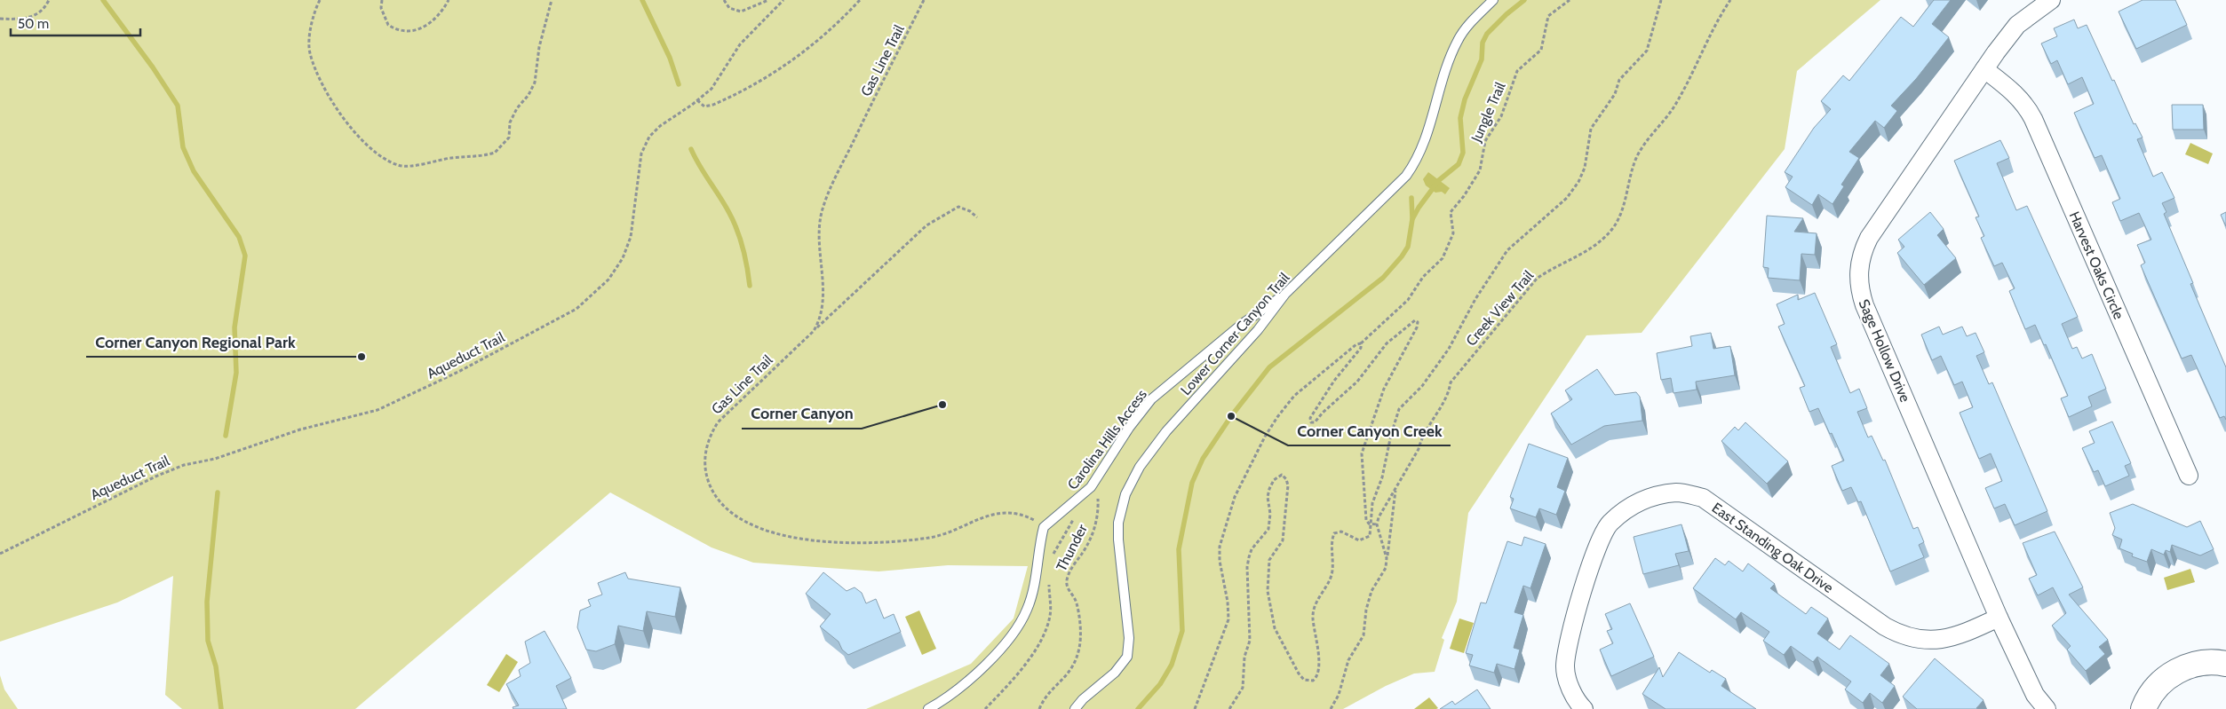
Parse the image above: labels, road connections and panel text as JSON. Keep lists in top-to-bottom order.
{
  "streets": {
    "street": ["Harvest Oaks Circle", "Sage Hollow Drive", "East Standing Oak Drive"],
    "lane": ["Lower Corner Canyon Trail", "Carolina Hills Access"],
    "path": [
      "Gas Line Trail",
      "Jungle Trail",
      "Creek View Trail",
      "Aqueduct Trail",
      "Thunder"
    ]
  },
  "crossings": [
    ["Gas Line Trail", "Carolina Hills Access"],
    ["Harvest Oaks Circle", "Sage Hollow Drive"],
    ["Lower Corner Canyon Trail", "Carolina Hills Access"],
    ["Sage Hollow Drive", "East Standing Oak Drive"],
    ["Carolina Hills Access", "Thunder"]
  ],
  "places": ["Corner Canyon Regional Park", "Corner Canyon", "Corner Canyon Creek"],
  "scale_bar": "50 m"
}
